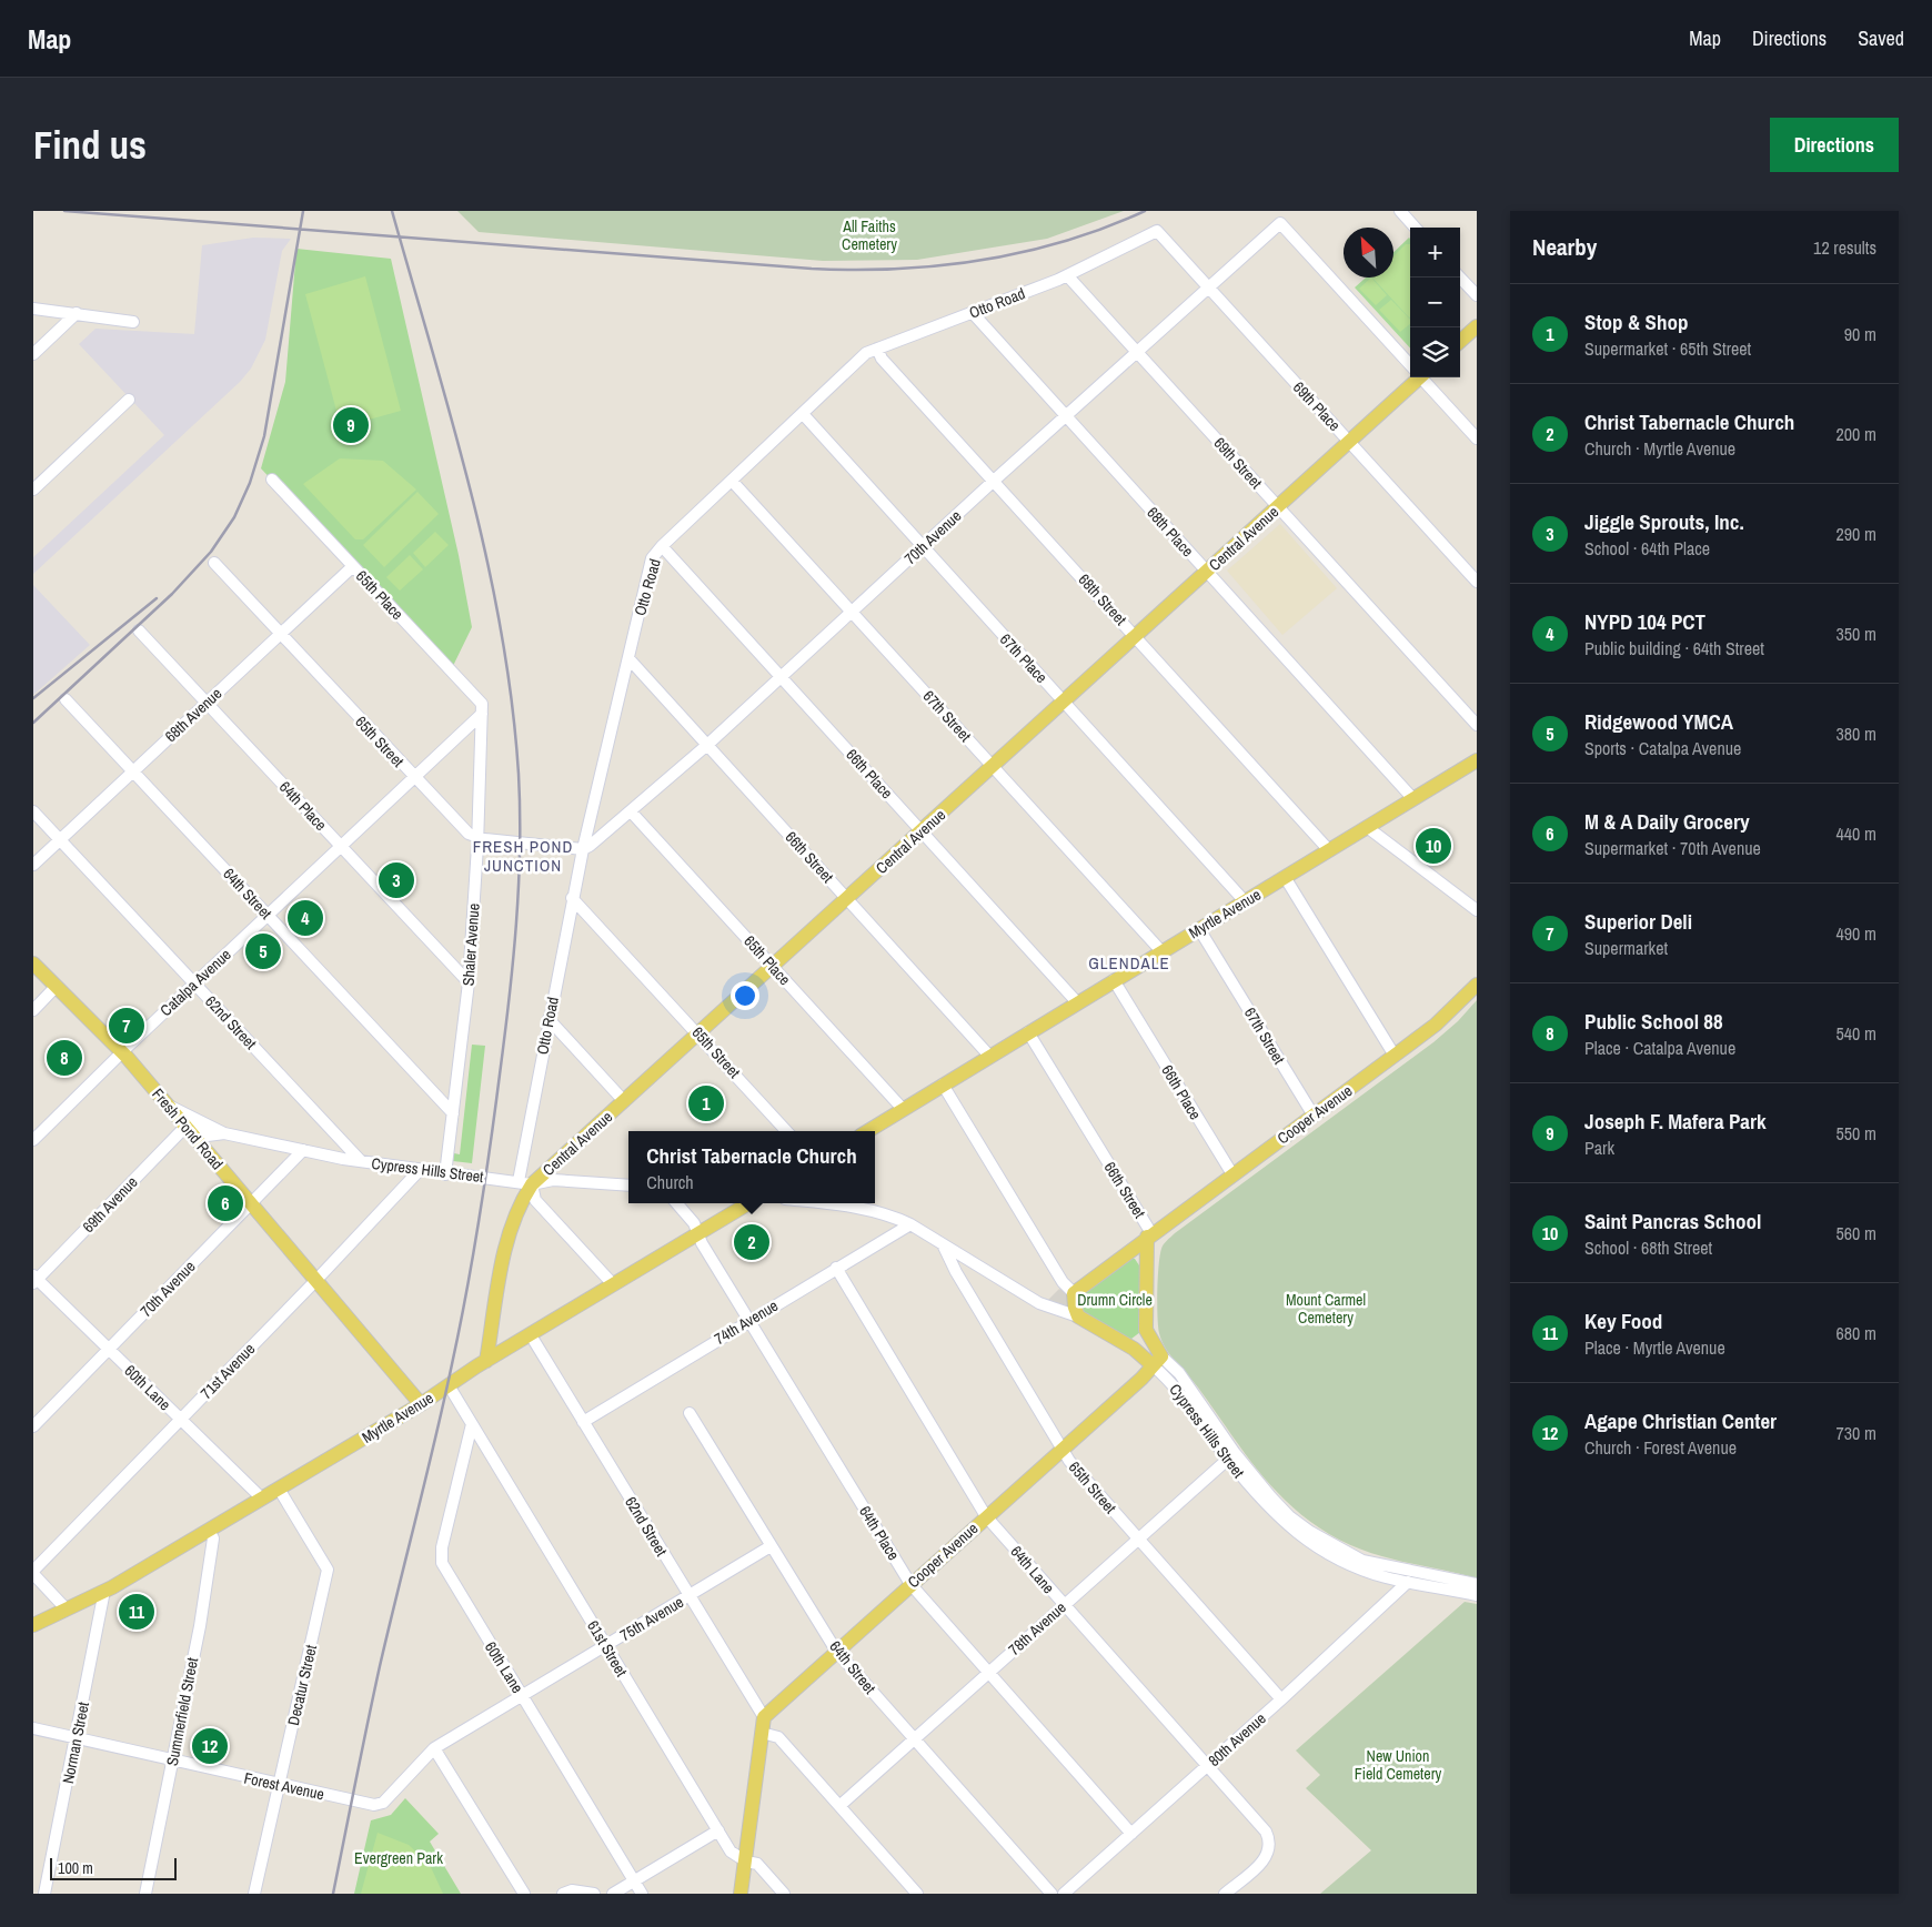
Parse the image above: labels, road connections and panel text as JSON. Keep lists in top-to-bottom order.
{
  "streets": {
    "main road": [
      "Central Avenue",
      "Myrtle Avenue",
      "Cooper Avenue",
      "Fresh Pond Road",
      "Cypress Hills Street"
    ],
    "street": [
      "Otto Road",
      "69th Place",
      "69th Street",
      "68th Place",
      "70th Avenue",
      "65th Place",
      "68th Street",
      "67th Place",
      "68th Avenue",
      "67th Street",
      "65th Street",
      "66th Place",
      "64th Place",
      "66th Street",
      "64th Street",
      "Shaler Avenue",
      "Catalpa Avenue",
      "62nd Street",
      "69th Avenue",
      "74th Avenue",
      "71st Avenue",
      "60th Lane",
      "64th Lane",
      "75th Avenue",
      "78th Avenue",
      "61st Street",
      "Decatur Street",
      "Summerfield Street",
      "80th Avenue",
      "Norman Street",
      "Forest Avenue"
    ]
  },
  "crossings": [
    ["Otto Road", "69th Place"],
    ["Otto Road", "69th Street"],
    ["Otto Road", "68th Place"],
    ["Otto Road", "70th Avenue"],
    ["Otto Road", "Central Avenue"],
    ["Otto Road", "68th Street"],
    ["Otto Road", "67th Place"],
    ["Otto Road", "67th Street"],
    ["Otto Road", "65th Street"],
    ["Otto Road", "66th Place"],
    ["Otto Road", "66th Street"],
    ["Otto Road", "Cypress Hills Street"],
    ["69th Place", "70th Avenue"],
    ["69th Place", "Central Avenue"],
    ["69th Street", "70th Avenue"],
    ["69th Street", "Central Avenue"],
    ["68th Place", "70th Avenue"],
    ["68th Place", "Central Avenue"],
    ["68th Place", "Myrtle Avenue"],
    ["70th Avenue", "65th Place"],
    ["70th Avenue", "68th Street"],
    ["70th Avenue", "67th Place"],
    ["70th Avenue", "67th Street"],
    ["70th Avenue", "65th Street"],
    ["70th Avenue", "66th Place"],
    ["70th Avenue", "66th Street"],
    ["70th Avenue", "Fresh Pond Road"],
    ["70th Avenue", "Cypress Hills Street"],
    ["70th Avenue", "60th Lane"],
    ["Central Avenue", "65th Place"],
    ["Central Avenue", "68th Street"],
    ["Central Avenue", "67th Place"],
    ["Central Avenue", "67th Street"],
    ["Central Avenue", "65th Street"],
    ["Central Avenue", "66th Place"],
    ["Central Avenue", "66th Street"],
    ["Central Avenue", "Myrtle Avenue"],
    ["Central Avenue", "Cypress Hills Street"],
    ["65th Place", "68th Avenue"],
    ["65th Place", "Myrtle Avenue"],
    ["65th Place", "Shaler Avenue"],
    ["65th Place", "Catalpa Avenue"],
    ["68th Street", "Myrtle Avenue"],
    ["67th Place", "Myrtle Avenue"],
    ["68th Avenue", "65th Street"],
    ["68th Avenue", "64th Place"],
    ["68th Avenue", "64th Street"],
    ["68th Avenue", "62nd Street"],
    ["67th Street", "Myrtle Avenue"],
    ["67th Street", "Cooper Avenue"],
    ["65th Street", "Shaler Avenue"],
    ["65th Street", "Catalpa Avenue"],
    ["65th Street", "Cooper Avenue"],
    ["65th Street", "Cypress Hills Street"],
    ["65th Street", "78th Avenue"],
    ["65th Street", "80th Avenue"],
    ["66th Place", "Myrtle Avenue"],
    ["66th Place", "Cooper Avenue"],
    ["64th Place", "Myrtle Avenue"],
    ["64th Place", "Shaler Avenue"],
    ["64th Place", "Catalpa Avenue"],
    ["64th Place", "Cooper Avenue"],
    ["64th Place", "74th Avenue"],
    ["64th Place", "78th Avenue"],
    ["64th Place", "80th Avenue"],
    ["66th Street", "Myrtle Avenue"],
    ["66th Street", "Cooper Avenue"],
    ["64th Street", "Shaler Avenue"],
    ["64th Street", "Catalpa Avenue"],
    ["64th Street", "Cooper Avenue"],
    ["64th Street", "75th Avenue"],
    ["64th Street", "78th Avenue"],
    ["Myrtle Avenue", "62nd Street"],
    ["Myrtle Avenue", "Fresh Pond Road"],
    ["Myrtle Avenue", "60th Lane"],
    ["Myrtle Avenue", "61st Street"],
    ["Myrtle Avenue", "Decatur Street"],
    ["Myrtle Avenue", "Summerfield Street"],
    ["Myrtle Avenue", "Norman Street"],
    ["Shaler Avenue", "Catalpa Avenue"],
    ["Shaler Avenue", "Cypress Hills Street"],
    ["Catalpa Avenue", "62nd Street"],
    ["Catalpa Avenue", "Fresh Pond Road"],
    ["62nd Street", "Cooper Avenue"],
    ["62nd Street", "Cypress Hills Street"],
    ["62nd Street", "74th Avenue"],
    ["62nd Street", "75th Avenue"],
    ["Cooper Avenue", "Cypress Hills Street"],
    ["Cooper Avenue", "64th Lane"],
    ["Fresh Pond Road", "Cypress Hills Street"],
    ["Fresh Pond Road", "69th Avenue"],
    ["Fresh Pond Road", "71st Avenue"],
    ["Cypress Hills Street", "69th Avenue"],
    ["Cypress Hills Street", "74th Avenue"],
    ["Cypress Hills Street", "71st Avenue"],
    ["Cypress Hills Street", "78th Avenue"],
    ["Cypress Hills Street", "80th Avenue"],
    ["69th Avenue", "60th Lane"],
    ["74th Avenue", "64th Lane"],
    ["71st Avenue", "60th Lane"],
    ["60th Lane", "75th Avenue"],
    ["60th Lane", "61st Street"],
    ["64th Lane", "78th Avenue"],
    ["64th Lane", "80th Avenue"],
    ["75th Avenue", "61st Street"],
    ["75th Avenue", "Forest Avenue"],
    ["Decatur Street", "Forest Avenue"],
    ["Summerfield Street", "Forest Avenue"],
    ["Norman Street", "Forest Avenue"]
  ],
  "districts": ["FRESH POND JUNCTION", "GLENDALE"],
  "parks": [
    "All Faiths Cemetery",
    "Drumn Circle",
    "Mount Carmel Cemetery",
    "New Union Field Cemetery",
    "Evergreen Park"
  ],
  "scale_bar": "100 m",
  "north": "top left",
  "page": {
    "header": "Map",
    "nav": ["Map", "Directions", "Saved"],
    "buttons": "Directions",
    "title": "Find us",
    "heading": ["Nearby", "12 results"],
    "map_buttons": ["+", "−"],
    "list": [
      {
        "mark": "1",
        "name": "Stop & Shop",
        "note": "Supermarket · 65th Street",
        "value": "90 m"
      },
      {
        "mark": "2",
        "name": "Christ Tabernacle Church",
        "note": "Church · Myrtle Avenue",
        "value": "200 m"
      },
      {
        "mark": "3",
        "name": "Jiggle Sprouts, Inc.",
        "note": "School · 64th Place",
        "value": "290 m"
      },
      {
        "mark": "4",
        "name": "NYPD 104 PCT",
        "note": "Public building · 64th Street",
        "value": "350 m"
      },
      {
        "mark": "5",
        "name": "Ridgewood YMCA",
        "note": "Sports · Catalpa Avenue",
        "value": "380 m"
      },
      {
        "mark": "6",
        "name": "M & A Daily Grocery",
        "note": "Supermarket · 70th Avenue",
        "value": "440 m"
      },
      {
        "mark": "7",
        "name": "Superior Deli",
        "note": "Supermarket",
        "value": "490 m"
      },
      {
        "mark": "8",
        "name": "Public School 88",
        "note": "Place · Catalpa Avenue",
        "value": "540 m"
      },
      {
        "mark": "9",
        "name": "Joseph F. Mafera Park",
        "note": "Park",
        "value": "550 m"
      },
      {
        "mark": "10",
        "name": "Saint Pancras School",
        "note": "School · 68th Street",
        "value": "560 m"
      },
      {
        "mark": "11",
        "name": "Key Food",
        "note": "Place · Myrtle Avenue",
        "value": "680 m"
      },
      {
        "mark": "12",
        "name": "Agape Christian Center",
        "note": "Church · Forest Avenue",
        "value": "730 m"
      }
    ],
    "pins": [
      "9",
      "10",
      "3",
      "4",
      "5",
      "7",
      "8",
      "1",
      "6",
      "2",
      "11",
      "12"
    ],
    "popup": ["Christ Tabernacle Church", "Church"],
    "scale": "100 m"
  }
}
